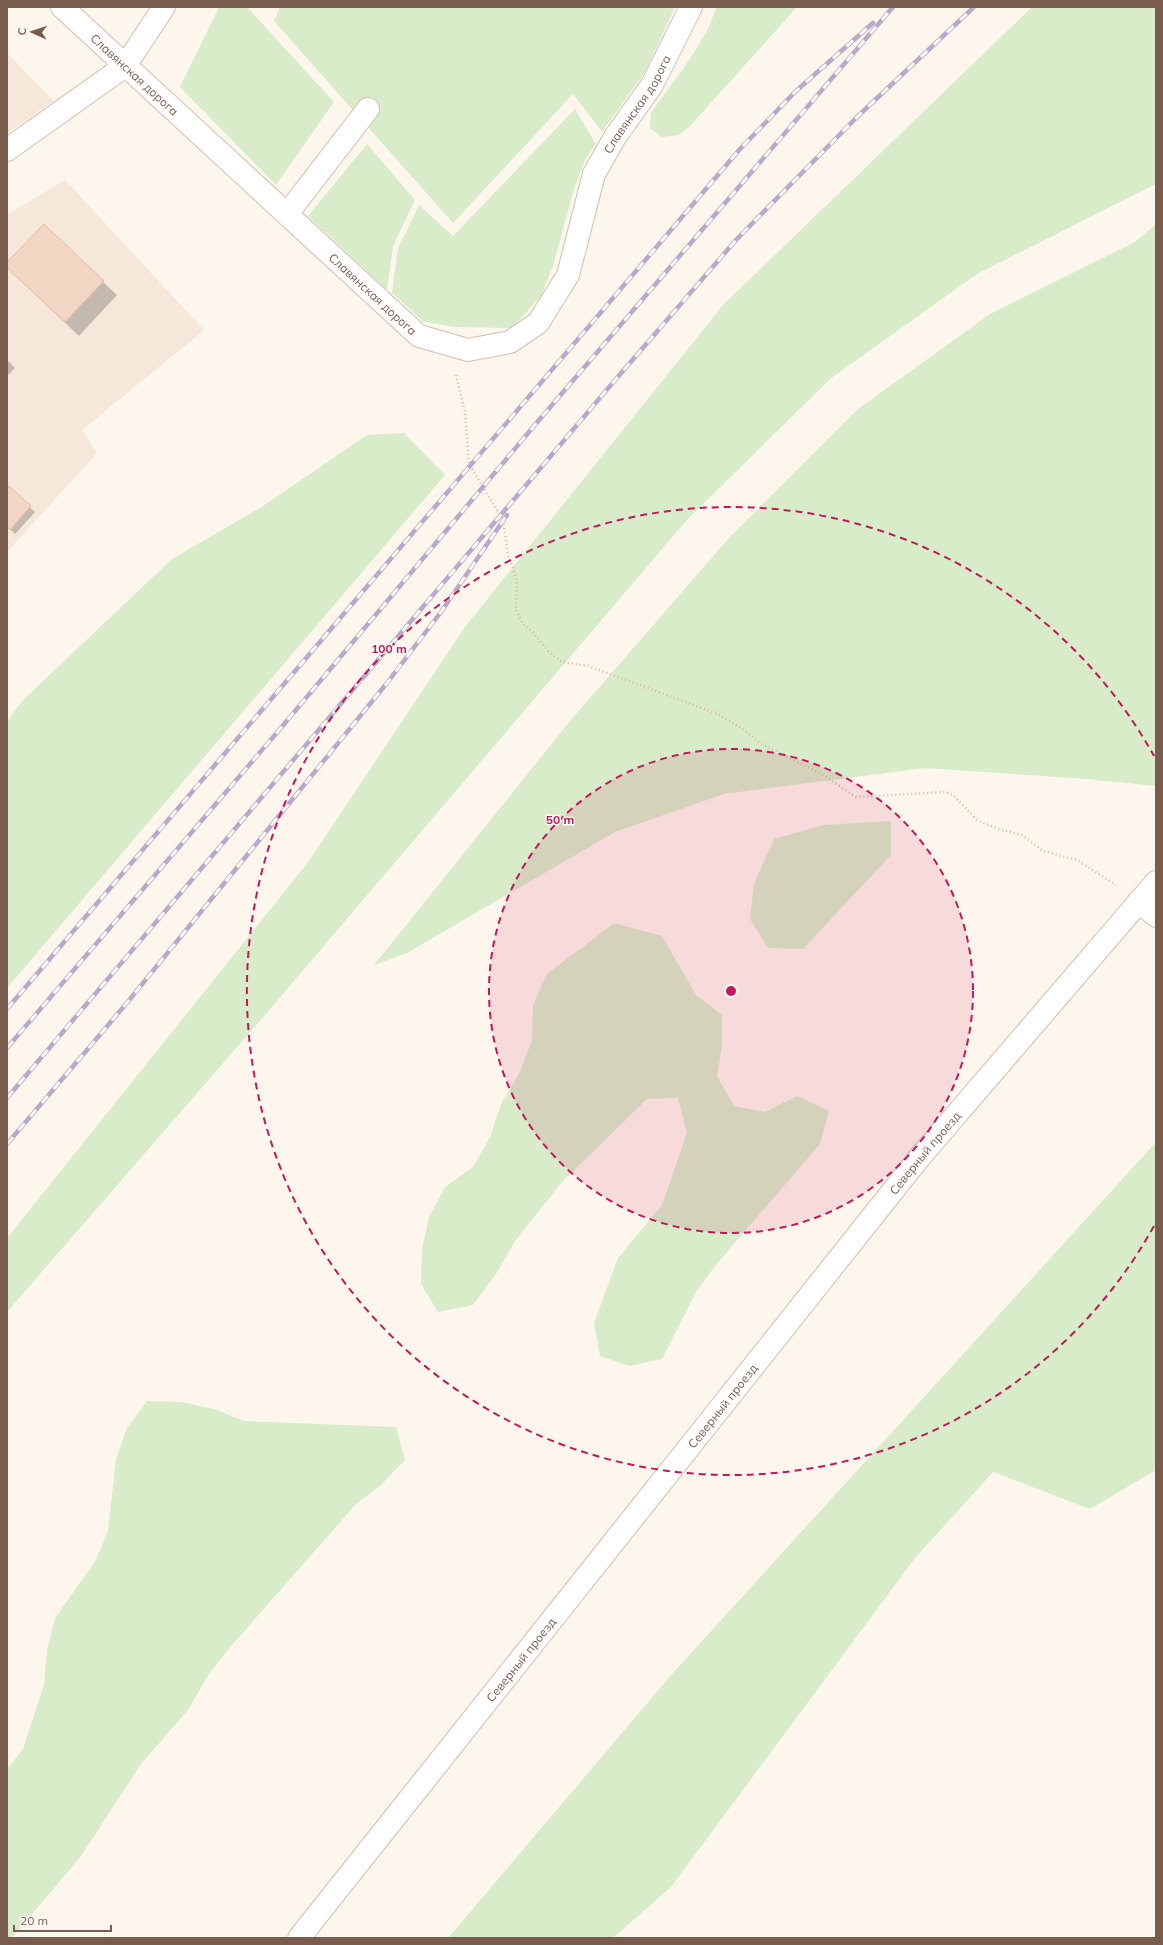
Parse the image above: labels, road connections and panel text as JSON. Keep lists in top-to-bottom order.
{
  "streets": {
    "street": ["Славянская дорога", "Северный проезд"]
  },
  "scale_bar": "20 m",
  "north": "left",
  "rings": ["100 m", "50 m"]
}
